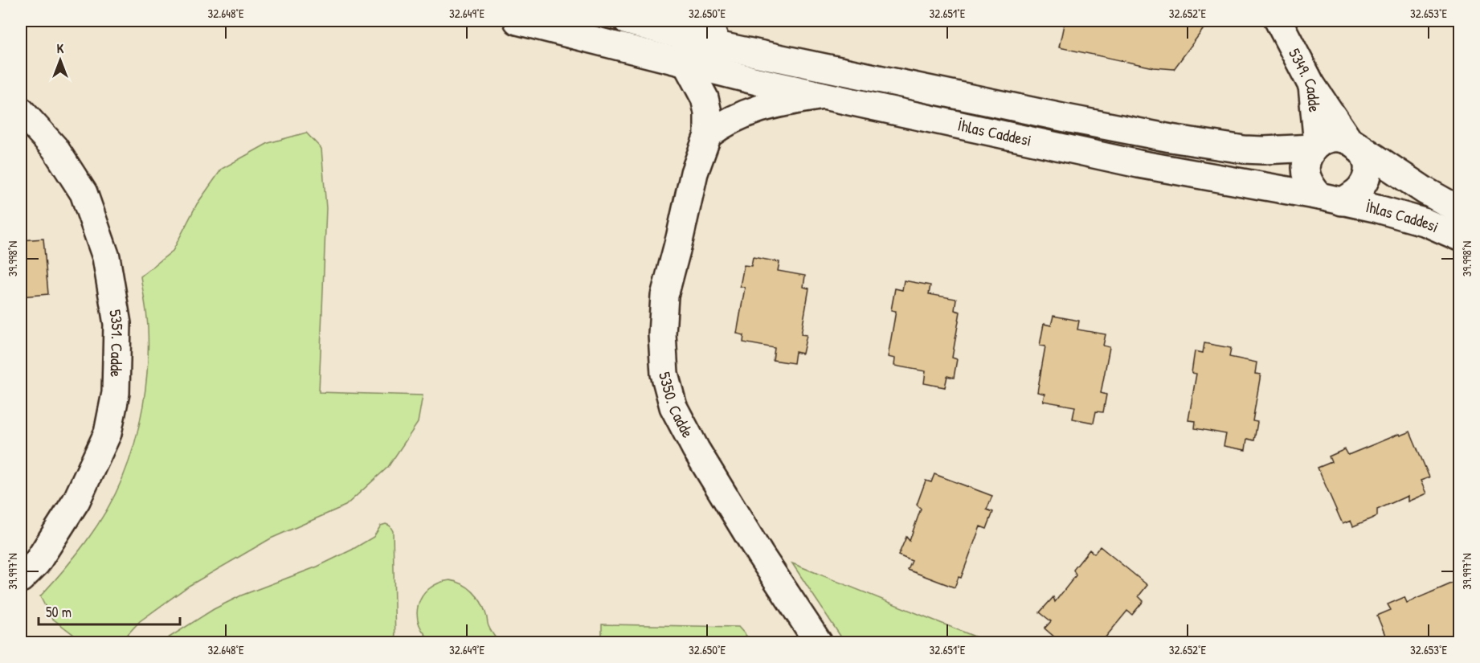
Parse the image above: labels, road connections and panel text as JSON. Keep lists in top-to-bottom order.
{
  "streets": {
    "main road": [
      "5349. Cadde",
      "İhlas Caddesi",
      "5351. Cadde",
      "5350. Cadde"
    ]
  },
  "crossings": [
    ["5349. Cadde", "İhlas Caddesi"],
    ["İhlas Caddesi", "5350. Cadde"]
  ],
  "scale_bar": "50 m",
  "north": "top",
  "coordinates": [
    "32.648°E",
    "32.649°E",
    "32.650°E",
    "32.651°E",
    "32.652°E",
    "32.653°E",
    "39.998°N",
    "39.997°N"
  ]
}
